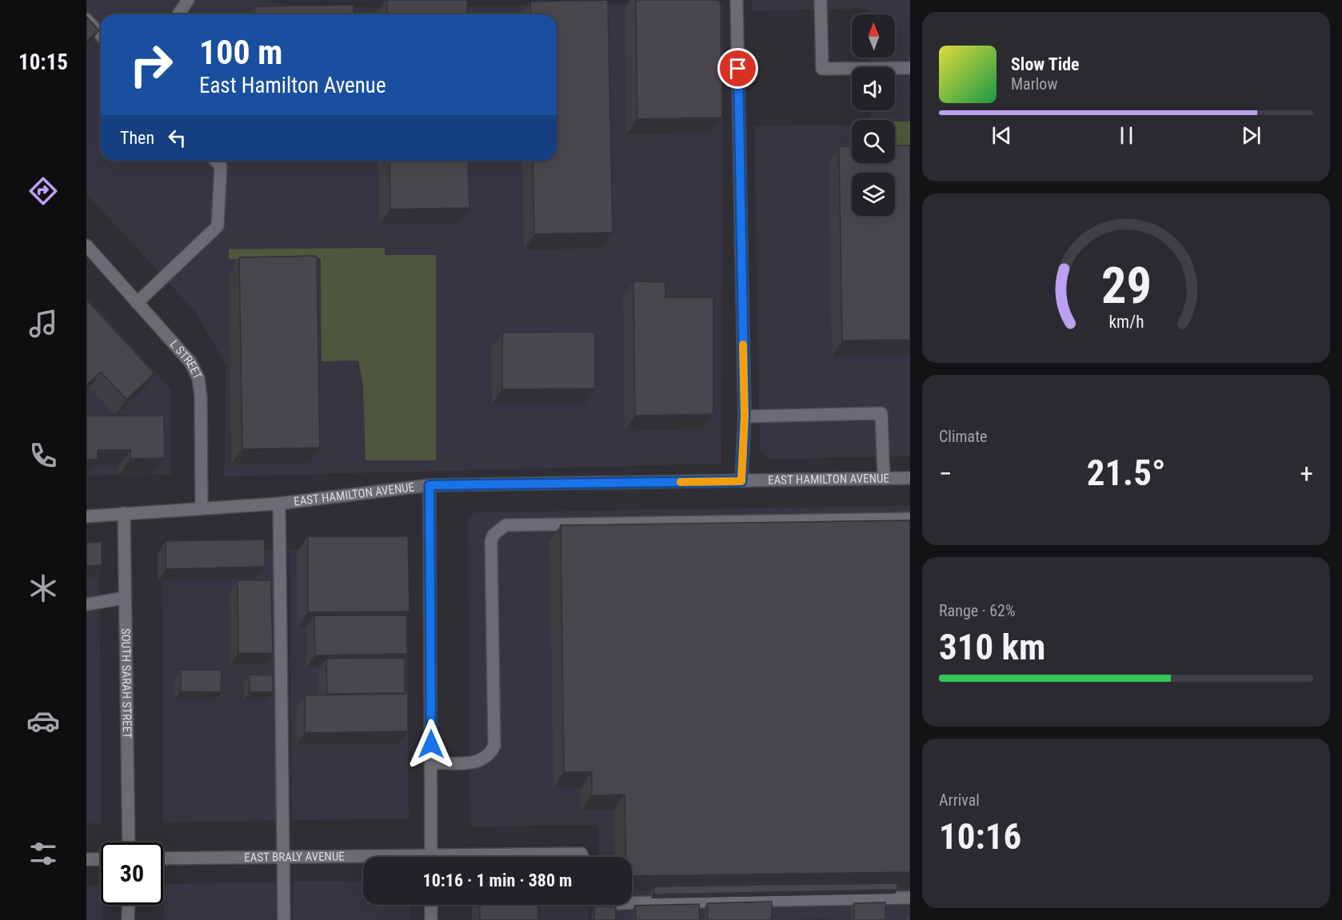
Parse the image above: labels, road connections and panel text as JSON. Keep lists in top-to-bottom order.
{
  "streets": {
    "street": [
      "L STREET",
      "EAST HAMILTON AVENUE",
      "SOUTH SARAH STREET",
      "EAST BRALY AVENUE"
    ]
  },
  "crossings": [
    ["L STREET", "EAST HAMILTON AVENUE"],
    ["EAST HAMILTON AVENUE", "SOUTH SARAH STREET"]
  ],
  "north": "top",
  "page": {
    "tabs": "10:15",
    "turn": ["100 m", "East Hamilton Avenue"],
    "song": ["Slow Tide", "Marlow"],
    "then": "Then",
    "tile": [
      "Climate",
      ["Range · 62%", "310 km"],
      ["Arrival", "10:16"]
    ],
    "heat": ["−", "21.5°", "+"],
    "limit": "30",
    "trip": "10:16 · 1 min · 380 m",
    "gauge": ["29", "km/h"]
  }
}
